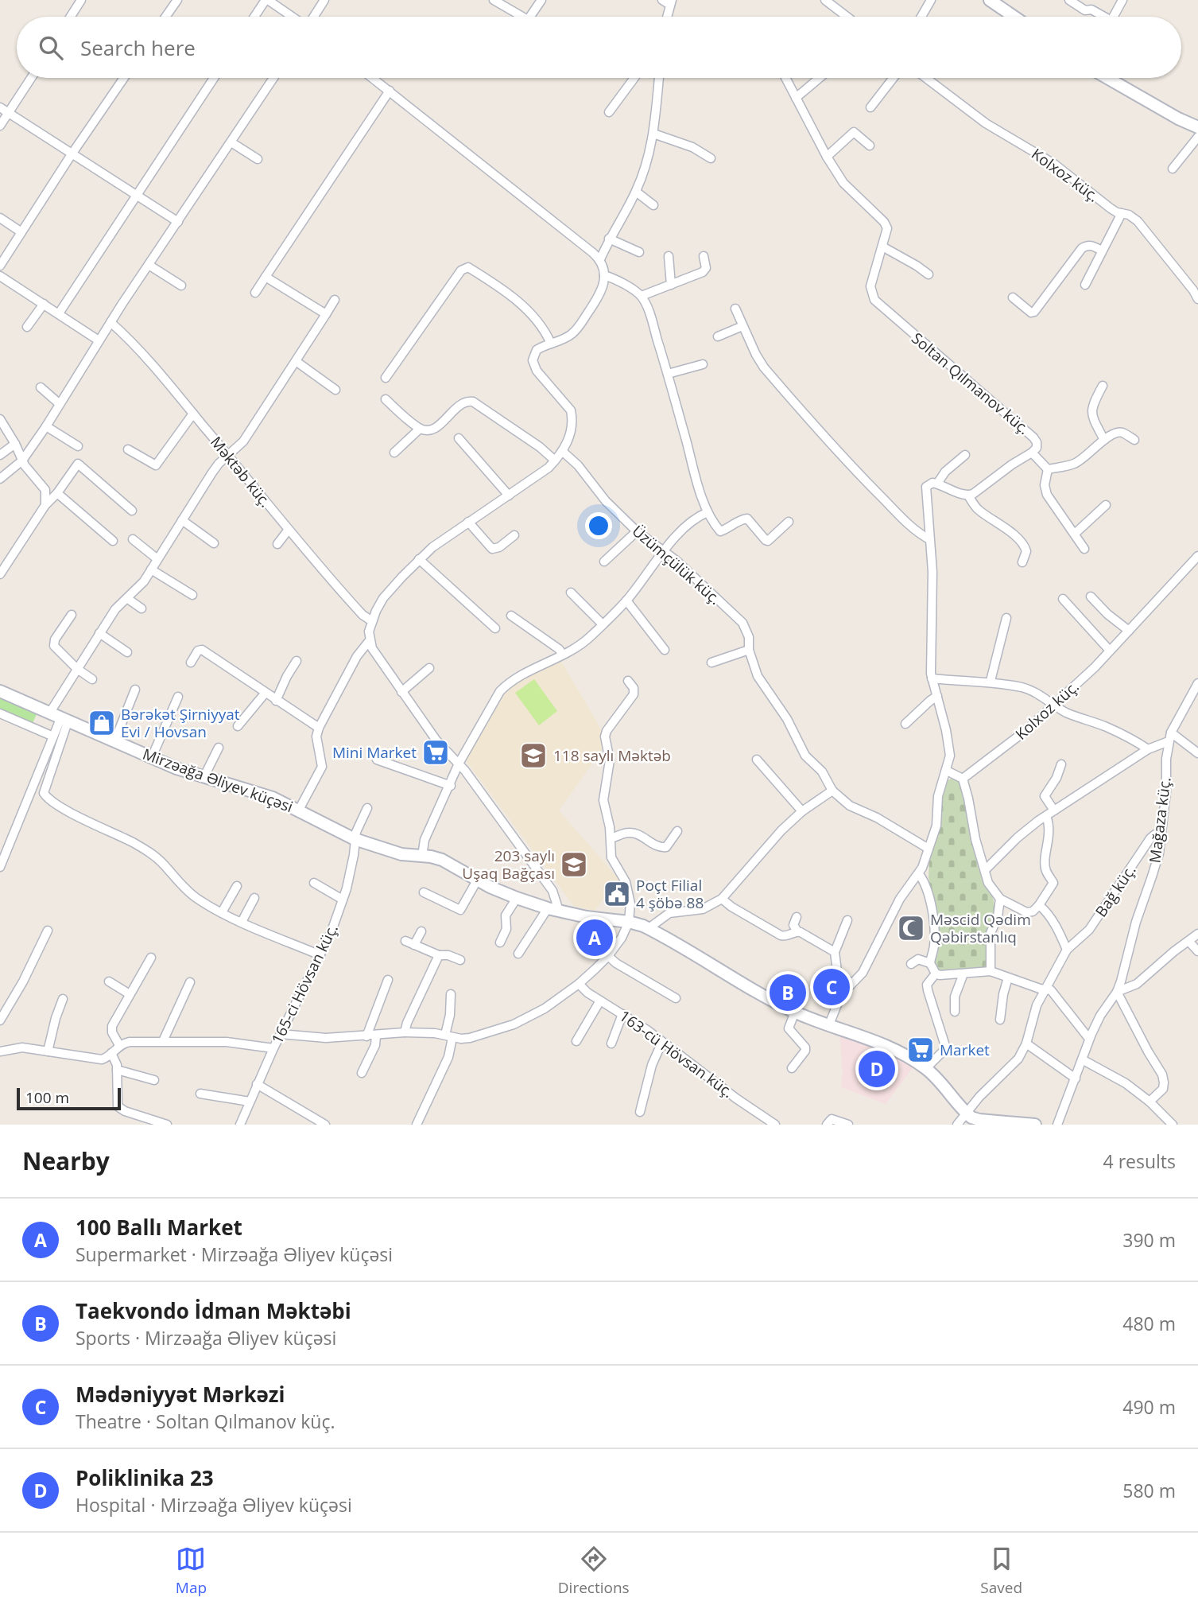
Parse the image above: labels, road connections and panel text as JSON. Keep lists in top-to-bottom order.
{
  "streets": {
    "street": [
      "Kolxoz küç.",
      "Soltan Qılmanov küç.",
      "Məktəb küç.",
      "Üzümçülük küç.",
      "Mirzəağa Əliyev küçəsi",
      "Mağaza küç.",
      "Bağ küç.",
      "165-ci Hövsan küç.",
      "163-cü Hövsan küç."
    ]
  },
  "crossings": [
    ["Mirzəağa Əliyev küçəsi", "165-ci Hövsan küç."],
    ["Mağaza küç.", "Bağ küç."]
  ],
  "places": {
    "shop": ["Bərəkət Şirniyyat Evi / Hovsan"],
    "supermarket": ["Mini Market", "Market"],
    "school or university": ["118 saylı Məktəb", "203 saylı Uşaq Bağçası"],
    "public building": ["Poçt Filial 4 şöbə 88"],
    "mosque": ["Məscid Qədim Qəbirstanlıq"]
  },
  "scale_bar": "100 m",
  "page": {
    "search": "Search here",
    "pins": [
      "A",
      "C",
      "B",
      "D"
    ],
    "scale": "100 m",
    "heading": ["Nearby", "4 results"],
    "list": [
      {
        "mark": "A",
        "name": "100 Ballı Market",
        "note": "Supermarket · Mirzəağa Əliyev küçəsi",
        "value": "390 m"
      },
      {
        "mark": "B",
        "name": "Taekvondo İdman Məktəbi",
        "note": "Sports · Mirzəağa Əliyev küçəsi",
        "value": "480 m"
      },
      {
        "mark": "C",
        "name": "Mədəniyyət Mərkəzi",
        "note": "Theatre · Soltan Qılmanov küç.",
        "value": "490 m"
      },
      {
        "mark": "D",
        "name": "Poliklinika 23",
        "note": "Hospital · Mirzəağa Əliyev küçəsi",
        "value": "580 m"
      }
    ],
    "nav": ["Map", "Directions", "Saved"]
  }
}
